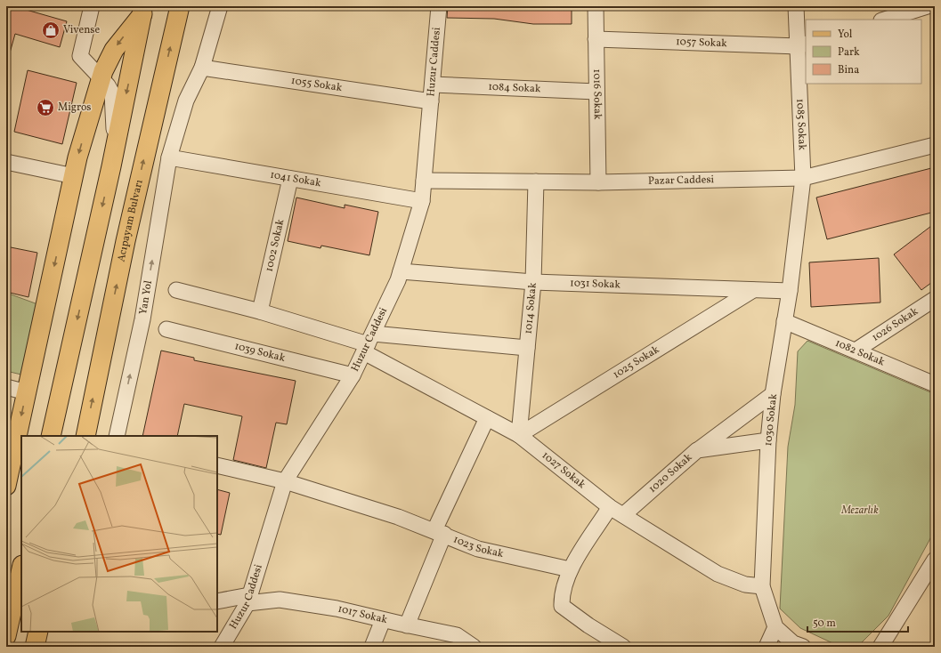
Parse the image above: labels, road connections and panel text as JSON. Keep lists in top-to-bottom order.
{
  "streets": {
    "main road": ["Acıpayam Bulvarı"],
    "street": [
      "1057 Sokak",
      "Huzur Caddesi",
      "1055 Sokak",
      "1084 Sokak",
      "1016 Sokak",
      "1085 Sokak",
      "1041 Sokak",
      "Pazar Caddesi",
      "1002 Sokak",
      "1031 Sokak",
      "Yan Yol",
      "1014 Sokak",
      "1026 Sokak",
      "1039 Sokak",
      "1082 Sokak",
      "1025 Sokak",
      "1030 Sokak",
      "1027 Sokak",
      "1020 Sokak",
      "1023 Sokak",
      "1017 Sokak"
    ]
  },
  "crossings": [
    ["1057 Sokak", "1016 Sokak"],
    ["1057 Sokak", "1085 Sokak"],
    ["Huzur Caddesi", "1055 Sokak"],
    ["Huzur Caddesi", "1084 Sokak"],
    ["Huzur Caddesi", "1041 Sokak"],
    ["Huzur Caddesi", "Pazar Caddesi"],
    ["Huzur Caddesi", "1031 Sokak"],
    ["Huzur Caddesi", "1039 Sokak"],
    ["Huzur Caddesi", "1027 Sokak"],
    ["Huzur Caddesi", "1023 Sokak"],
    ["Huzur Caddesi", "1017 Sokak"],
    ["1055 Sokak", "Yan Yol"],
    ["1084 Sokak", "1016 Sokak"],
    ["1016 Sokak", "Pazar Caddesi"],
    ["1085 Sokak", "Pazar Caddesi"],
    ["1085 Sokak", "1030 Sokak"],
    ["1041 Sokak", "1002 Sokak"],
    ["1041 Sokak", "Yan Yol"],
    ["Pazar Caddesi", "1014 Sokak"],
    ["Pazar Caddesi", "1030 Sokak"],
    ["1031 Sokak", "1014 Sokak"],
    ["1031 Sokak", "1025 Sokak"],
    ["1031 Sokak", "1030 Sokak"],
    ["1014 Sokak", "1025 Sokak"],
    ["1014 Sokak", "1027 Sokak"],
    ["1026 Sokak", "1082 Sokak"],
    ["1082 Sokak", "1030 Sokak"],
    ["1025 Sokak", "1027 Sokak"],
    ["1030 Sokak", "1027 Sokak"],
    ["1030 Sokak", "1020 Sokak"],
    ["1027 Sokak", "1020 Sokak"]
  ],
  "one_way": ["Yan Yol"],
  "parks": ["Mezarlık"],
  "places": {
    "shop": ["Vivense"],
    "supermarket": ["Migros"]
  },
  "legend": ["Yol", "Park", "Bina"],
  "scale_bar": "50 m"
}
